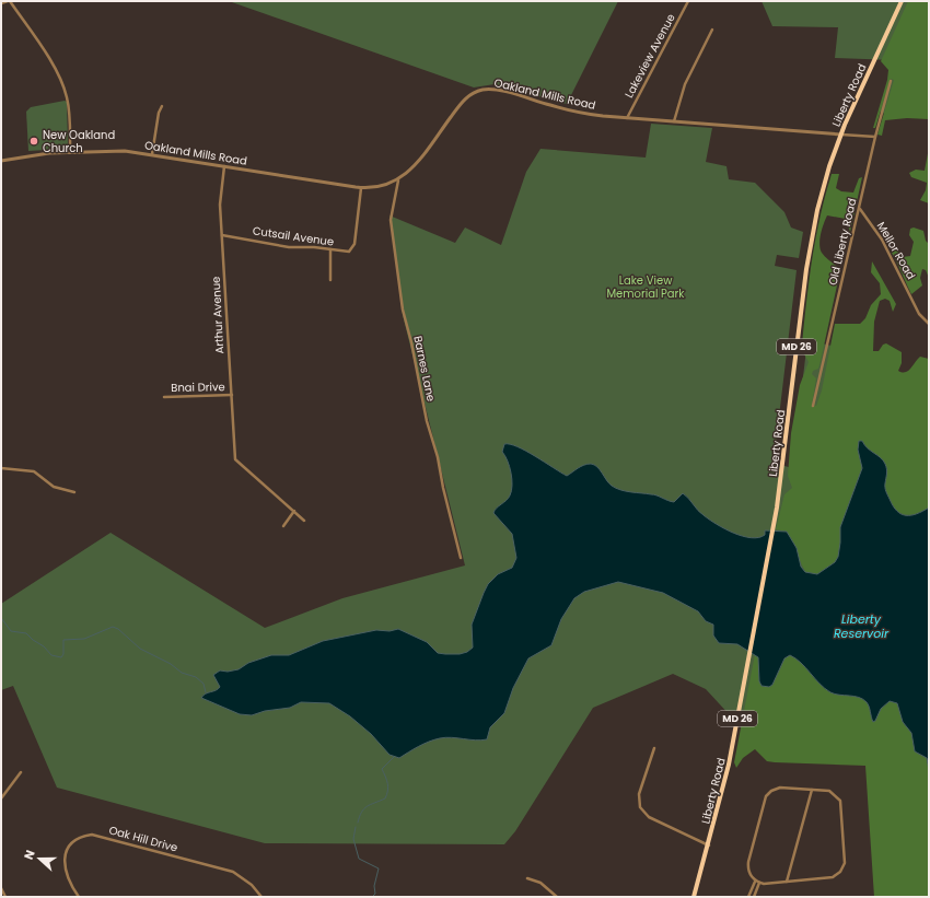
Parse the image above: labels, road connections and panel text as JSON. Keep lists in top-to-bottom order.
{
  "streets": {
    "main road": ["Liberty Road", "MD 26"],
    "street": [
      "Lakeview Avenue",
      "Oakland Mills Road",
      "Cutsail Avenue",
      "Old Liberty Road",
      "Mellor Road",
      "Arthur Avenue",
      "Barnes Lane",
      "Bnai Drive",
      "Oak Hill Drive"
    ]
  },
  "crossings": [
    ["Lakeview Avenue", "Oakland Mills Road"],
    ["Oakland Mills Road", "Liberty Road"],
    ["Oakland Mills Road", "Cutsail Avenue"],
    ["Oakland Mills Road", "Old Liberty Road"],
    ["Oakland Mills Road", "Arthur Avenue"],
    ["Oakland Mills Road", "Barnes Lane"],
    ["Cutsail Avenue", "Arthur Avenue"],
    ["Old Liberty Road", "Mellor Road"],
    ["Arthur Avenue", "Bnai Drive"]
  ],
  "water": ["Liberty Reservoir"],
  "parks": ["Lake View Memorial Park"],
  "places": ["New Oakland Church"],
  "north": "left"
}
